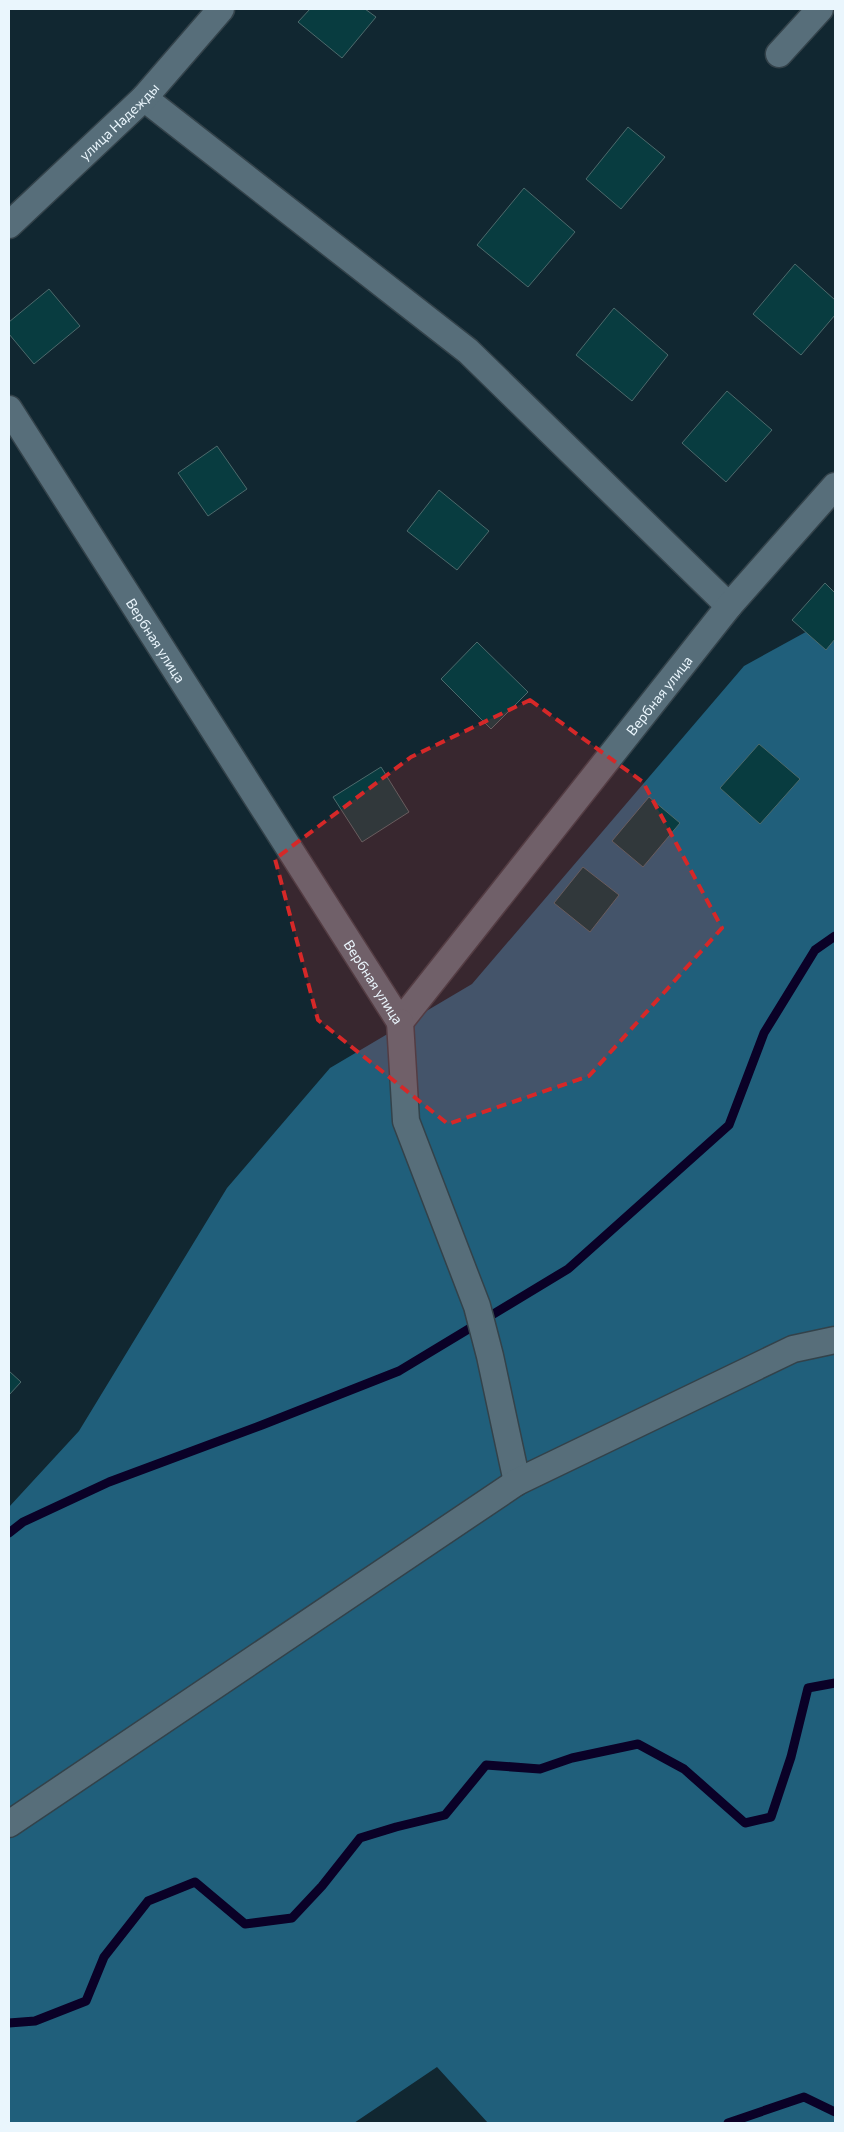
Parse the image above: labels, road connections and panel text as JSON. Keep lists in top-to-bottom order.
{
  "streets": {
    "street": ["улица Надежды", "Вербная улица"]
  }
}
